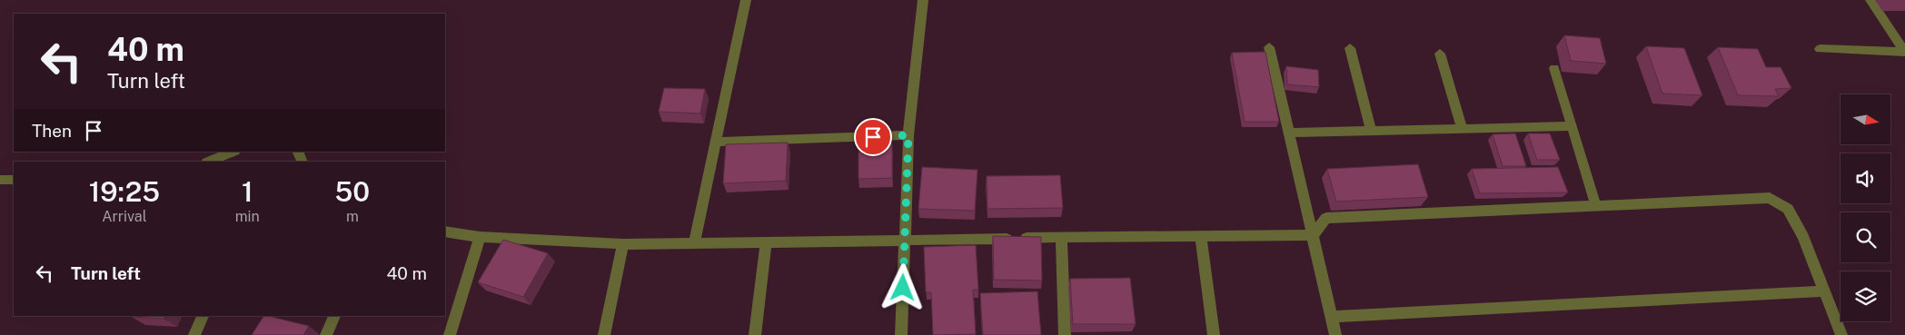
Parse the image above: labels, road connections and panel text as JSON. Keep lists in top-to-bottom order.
{
  "north": "right",
  "page": {
    "turn": ["40 m", "Turn left"],
    "then": "Then",
    "eta": [
      "19:25",
      "Arrival",
      "1",
      "min",
      "50",
      "m"
    ],
    "list": [
      {
        "name": "Turn left",
        "value": "40 m"
      }
    ]
  }
}
